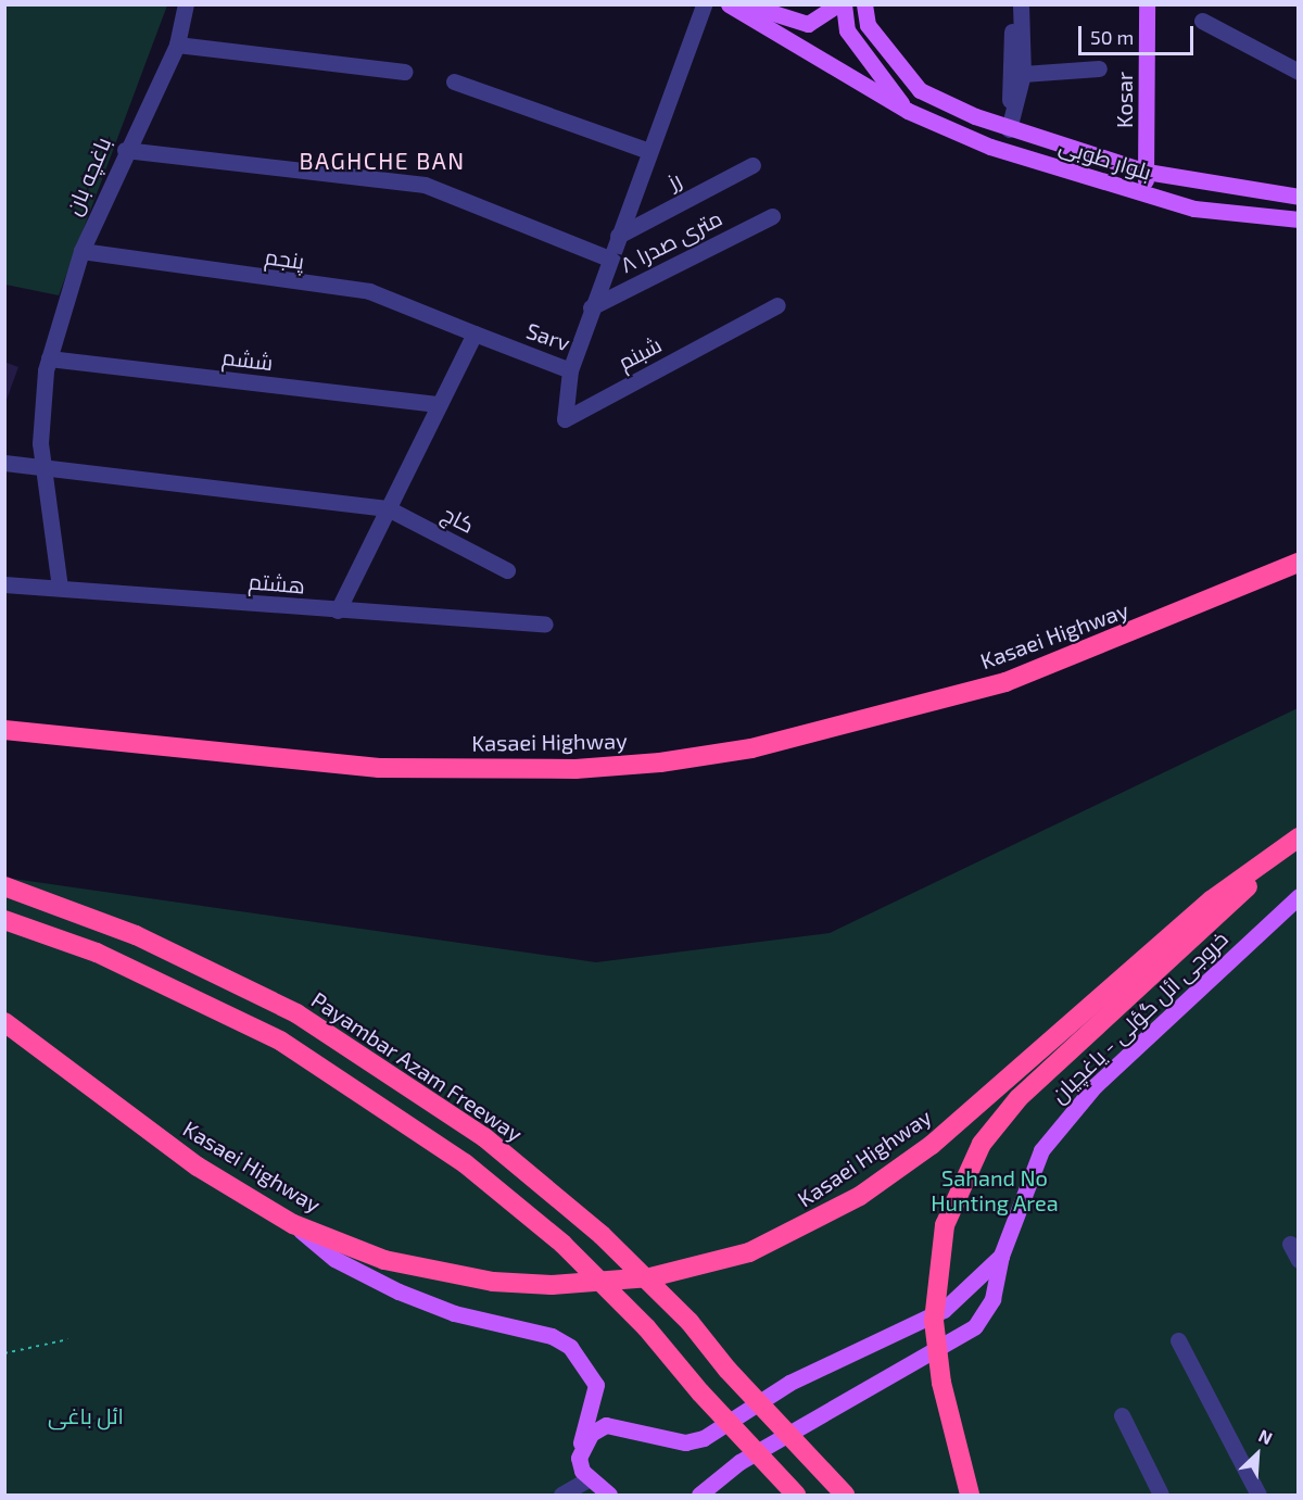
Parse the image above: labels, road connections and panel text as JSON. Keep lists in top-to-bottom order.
{
  "streets": {
    "highway": ["Kasaei Highway", "Payambar Azam Freeway"],
    "main road": ["Kosar", "بلوار طوبی", "خروجی ائل گؤلی - یاغچیان"],
    "street": [
      "باغچه بان",
      "رز",
      "۸ متری صدرا",
      "پنجم",
      "Sarv",
      "شبنم",
      "ششم",
      "کاج",
      "هشتم"
    ]
  },
  "crossings": [
    ["Kosar", "بلوار طوبی"],
    ["باغچه بان", "پنجم"],
    ["باغچه بان", "ششم"],
    ["باغچه بان", "هشتم"],
    ["رز", "Sarv"],
    ["۸ متری صدرا", "Sarv"],
    ["پنجم", "Sarv"],
    ["Sarv", "شبنم"]
  ],
  "districts": ["BAGHCHE BAN"],
  "parks": ["Sahand No Hunting Area", "ائل باغی"],
  "scale_bar": "50 m",
  "north": "top right"
}
